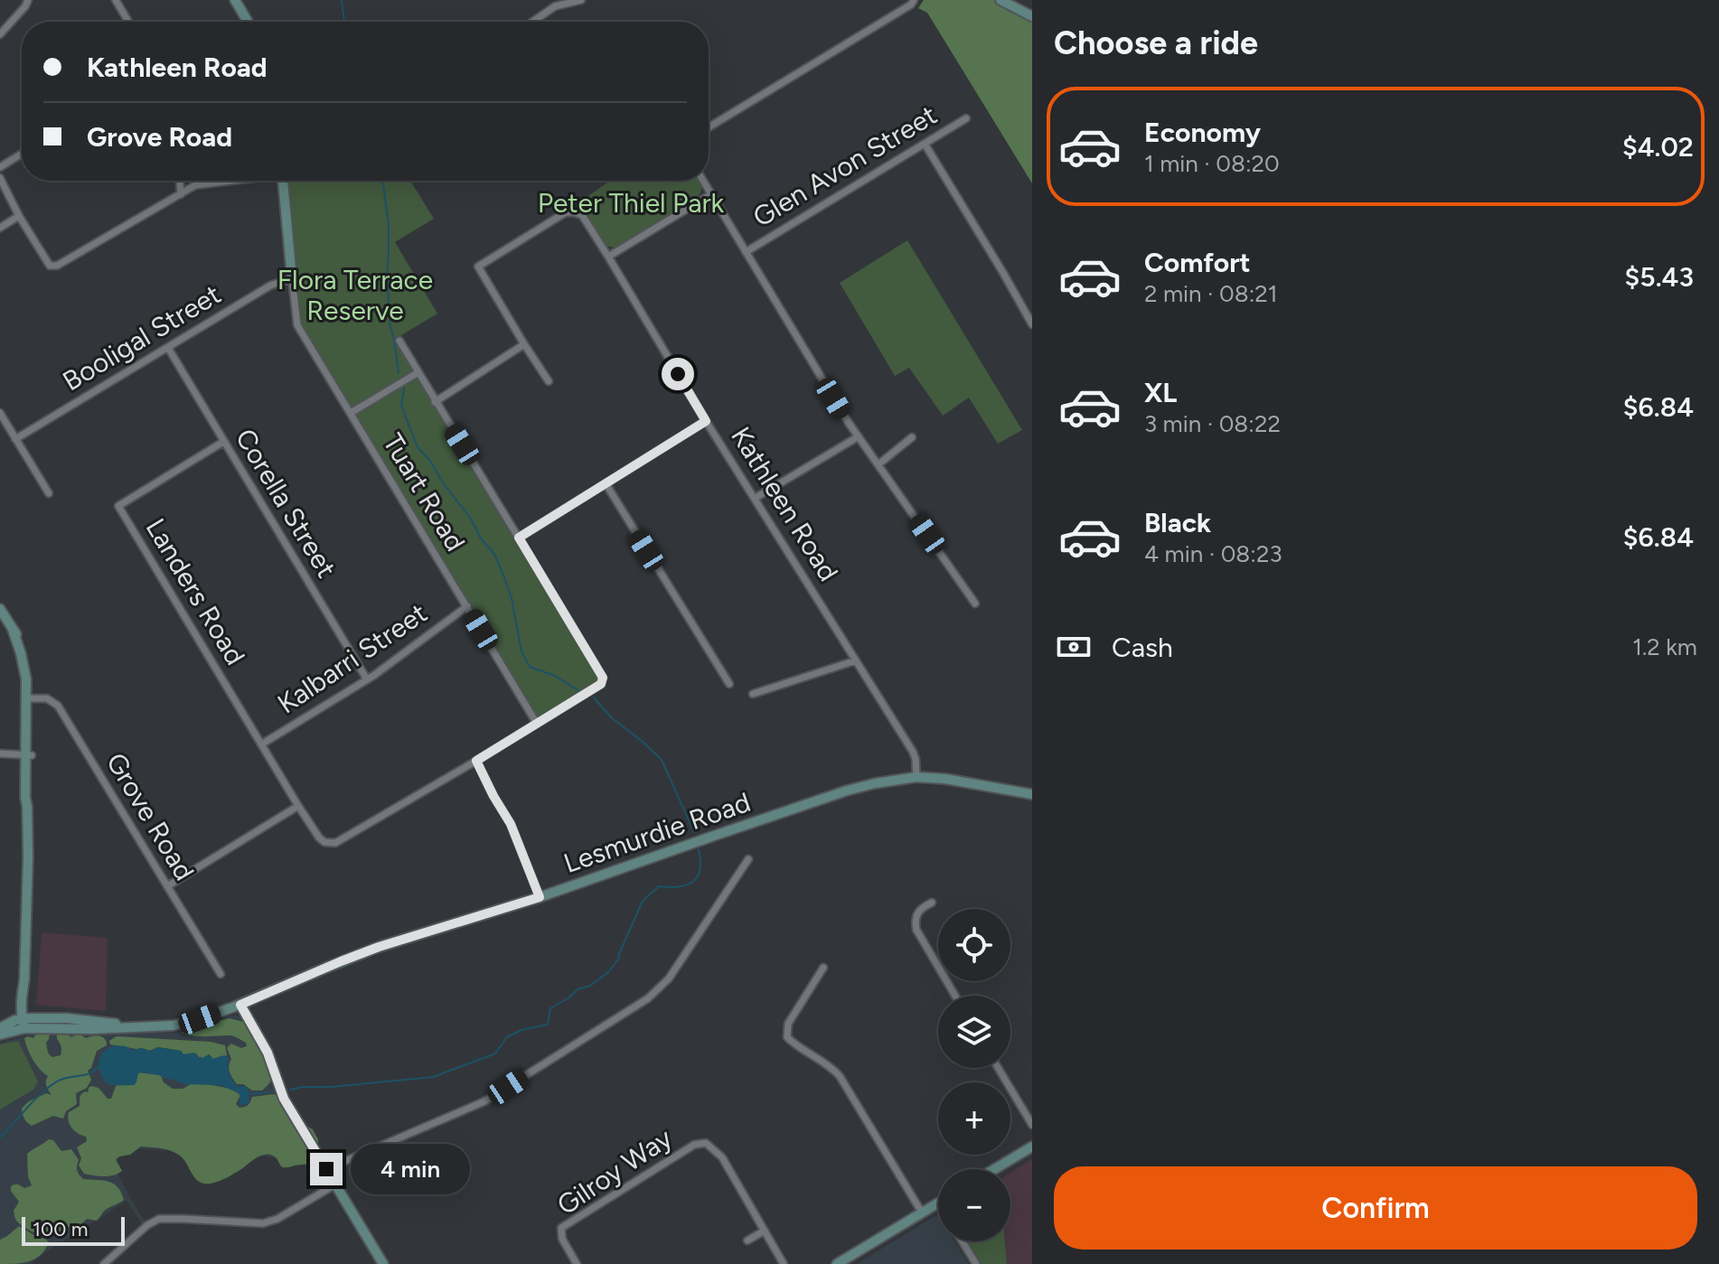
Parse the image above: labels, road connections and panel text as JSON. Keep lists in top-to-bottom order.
{
  "streets": {
    "street": [
      "Glen Avon Street",
      "Booligal Street",
      "Tuart Road",
      "Corella Street",
      "Kathleen Road",
      "Landers Road",
      "Kalbarri Street",
      "Grove Road",
      "Lesmurdie Road",
      "Gilroy Way"
    ]
  },
  "crossings": [
    ["Booligal Street", "Tuart Road"],
    ["Booligal Street", "Corella Street"],
    ["Tuart Road", "Landers Road"],
    ["Tuart Road", "Kalbarri Street"],
    ["Corella Street", "Landers Road"],
    ["Corella Street", "Kalbarri Street"],
    ["Kathleen Road", "Lesmurdie Road"],
    ["Landers Road", "Kalbarri Street"]
  ],
  "parks": ["Peter Thiel Park", "Flora Terrace Reserve"],
  "scale_bar": "100 m",
  "page": {
    "heading": "Choose a ride",
    "banner": ["Kathleen Road", "Grove Road"],
    "list": [
      {
        "name": "Economy",
        "note": "1 min · 08:20",
        "value": "$4.02"
      },
      {
        "name": "Comfort",
        "note": "2 min · 08:21",
        "value": "$5.43"
      },
      {
        "name": "XL",
        "note": "3 min · 08:22",
        "value": "$6.84"
      },
      {
        "name": "Black",
        "note": "4 min · 08:23",
        "value": "$6.84"
      }
    ],
    "pay": ["Cash", "1.2 km"],
    "map_buttons": ["+", "−"],
    "bubble": "4 min",
    "buttons": "Confirm",
    "scale": "100 m"
  }
}
